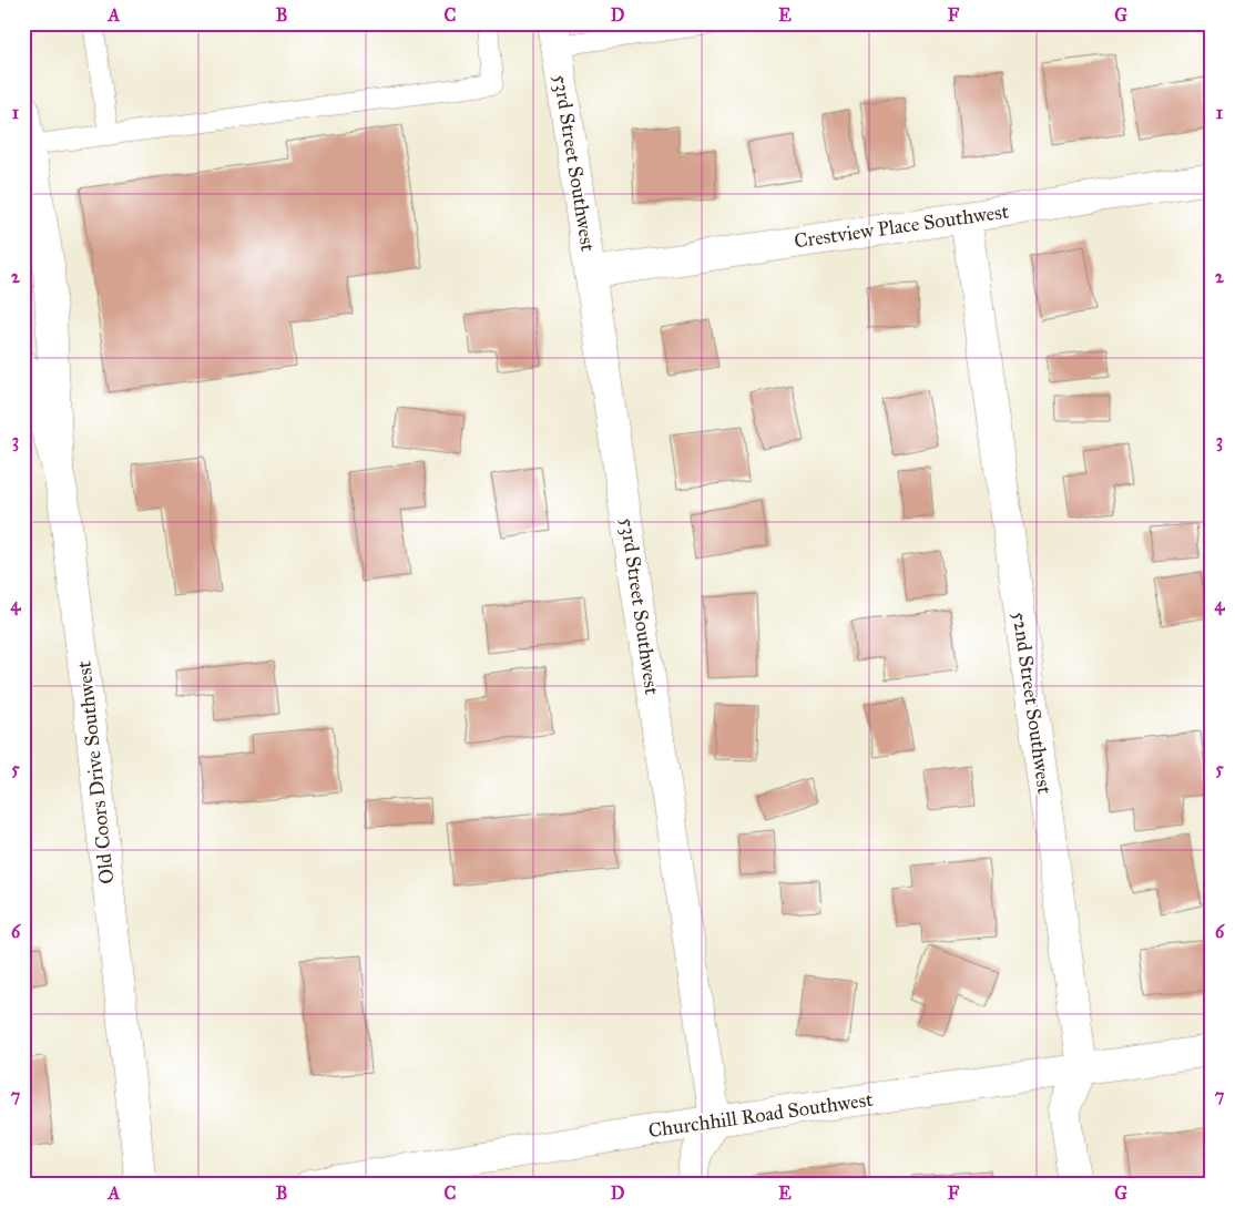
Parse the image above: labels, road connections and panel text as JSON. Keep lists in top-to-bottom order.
{
  "streets": {
    "street": [
      "53rd Street Southwest",
      "Crestview Place Southwest",
      "52nd Street Southwest",
      "Old Coors Drive Southwest",
      "Churchhill Road Southwest"
    ]
  },
  "crossings": [
    ["53rd Street Southwest", "Crestview Place Southwest"],
    ["53rd Street Southwest", "Churchhill Road Southwest"],
    ["Crestview Place Southwest", "52nd Street Southwest"],
    ["52nd Street Southwest", "Churchhill Road Southwest"]
  ],
  "grid": {
    "columns": [
      "A",
      "B",
      "C",
      "D",
      "E",
      "F",
      "G"
    ],
    "rows": [
      "1",
      "2",
      "3",
      "4",
      "5",
      "6",
      "7"
    ]
  }
}
